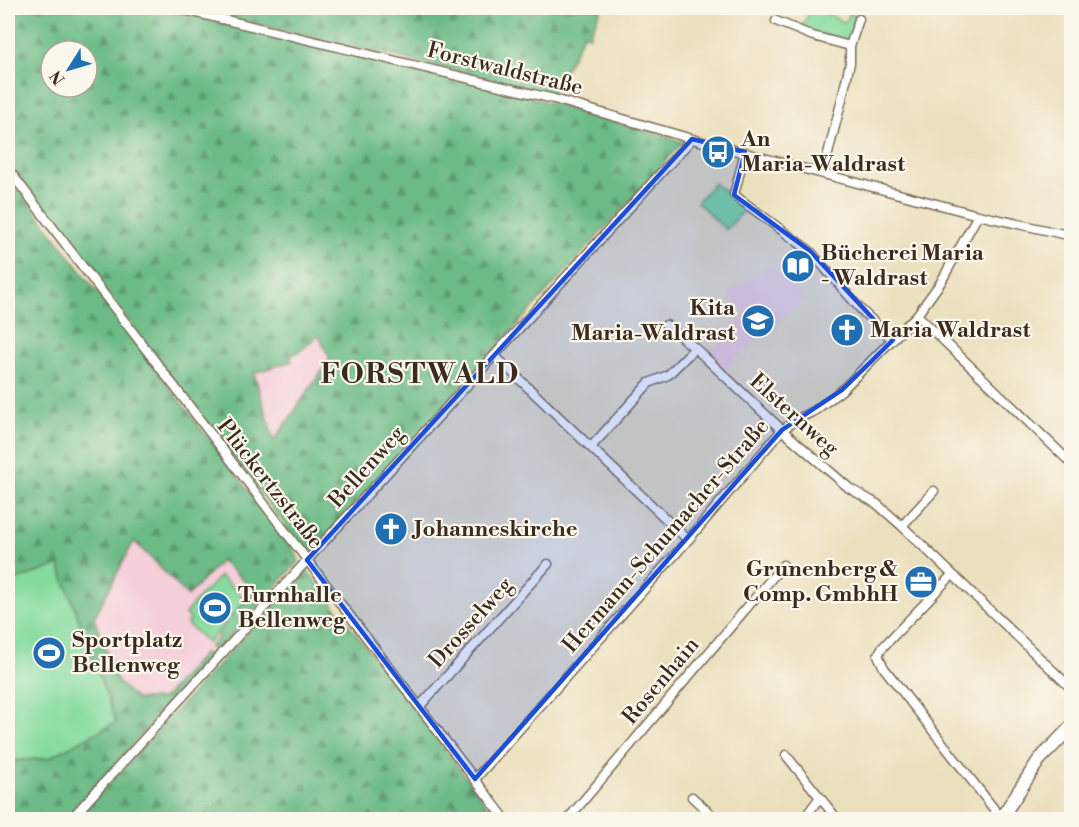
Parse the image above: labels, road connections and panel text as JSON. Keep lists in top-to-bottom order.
{
  "streets": {
    "street": [
      "Forstwaldstraße",
      "Elsternweg",
      "Bellenweg",
      "Plückertzstraße",
      "Hermann-Schumacher-Straße",
      "Drosselweg",
      "Rosenhain"
    ]
  },
  "crossings": [
    ["Forstwaldstraße", "Bellenweg"],
    ["Forstwaldstraße", "Hermann-Schumacher-Straße"],
    ["Elsternweg", "Hermann-Schumacher-Straße"],
    ["Bellenweg", "Plückertzstraße"],
    ["Plückertzstraße", "Hermann-Schumacher-Straße"],
    ["Plückertzstraße", "Drosselweg"]
  ],
  "districts": ["FORSTWALD"],
  "places": {
    "bus stop": ["An Maria-Waldrast"],
    "library": ["Bücherei Maria - Waldrast"],
    "school or university": ["Kita Maria-Waldrast"],
    "church": ["Maria Waldrast", "Johanneskirche"],
    "office": ["Grunenberg & Comp. GmbhH"],
    "sports": ["Turnhalle Bellenweg", "Sportplatz Bellenweg"]
  },
  "north": "bottom left"
}
